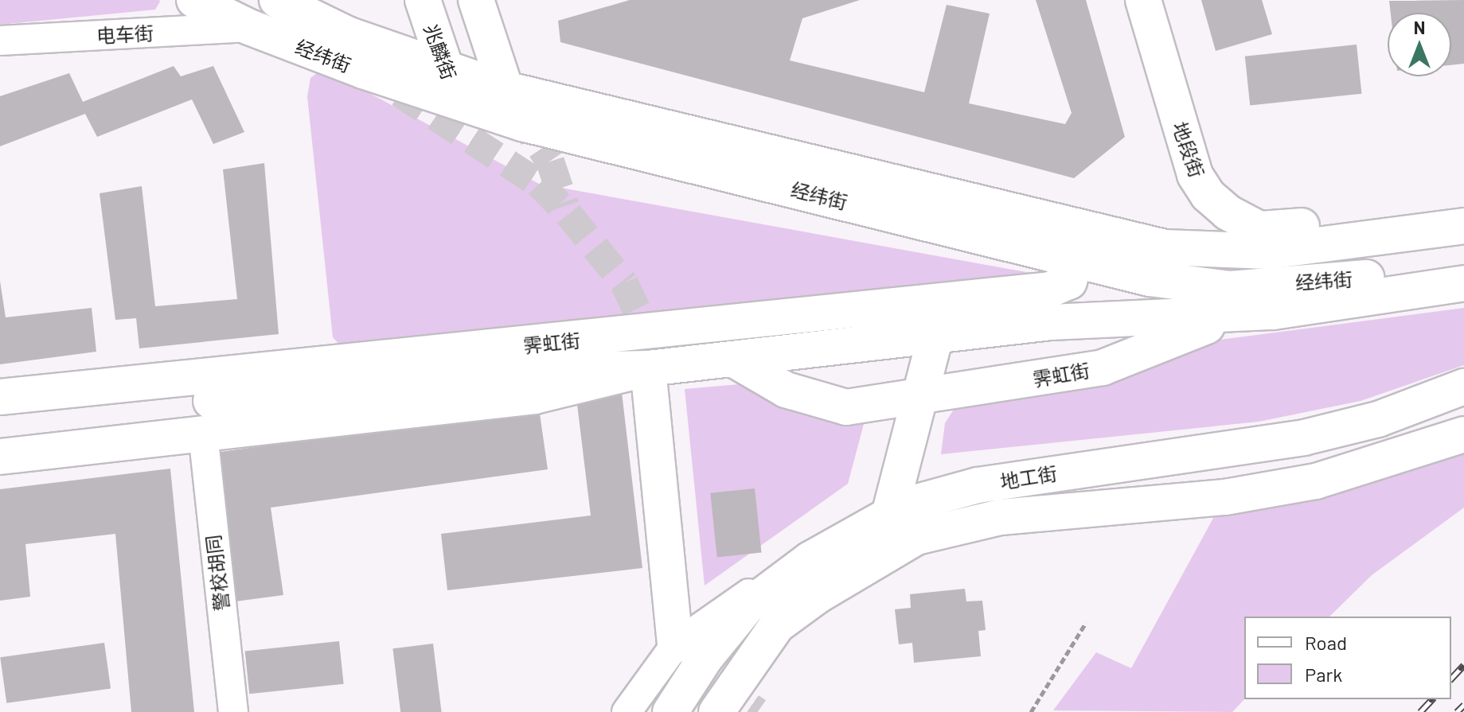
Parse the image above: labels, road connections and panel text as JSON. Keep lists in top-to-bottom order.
{
  "streets": {
    "main road": [
      "兆麟街",
      "经纬街",
      "地段街",
      "霁虹街",
      "地工街"
    ],
    "street": ["电车街", "警校胡同"]
  },
  "crossings": [
    ["电车街", "经纬街"],
    ["兆麟街", "经纬街"],
    ["经纬街", "地段街"],
    ["经纬街", "霁虹街"],
    ["霁虹街", "警校胡同"]
  ],
  "legend": ["Road", "Park"],
  "north": "top"
}
